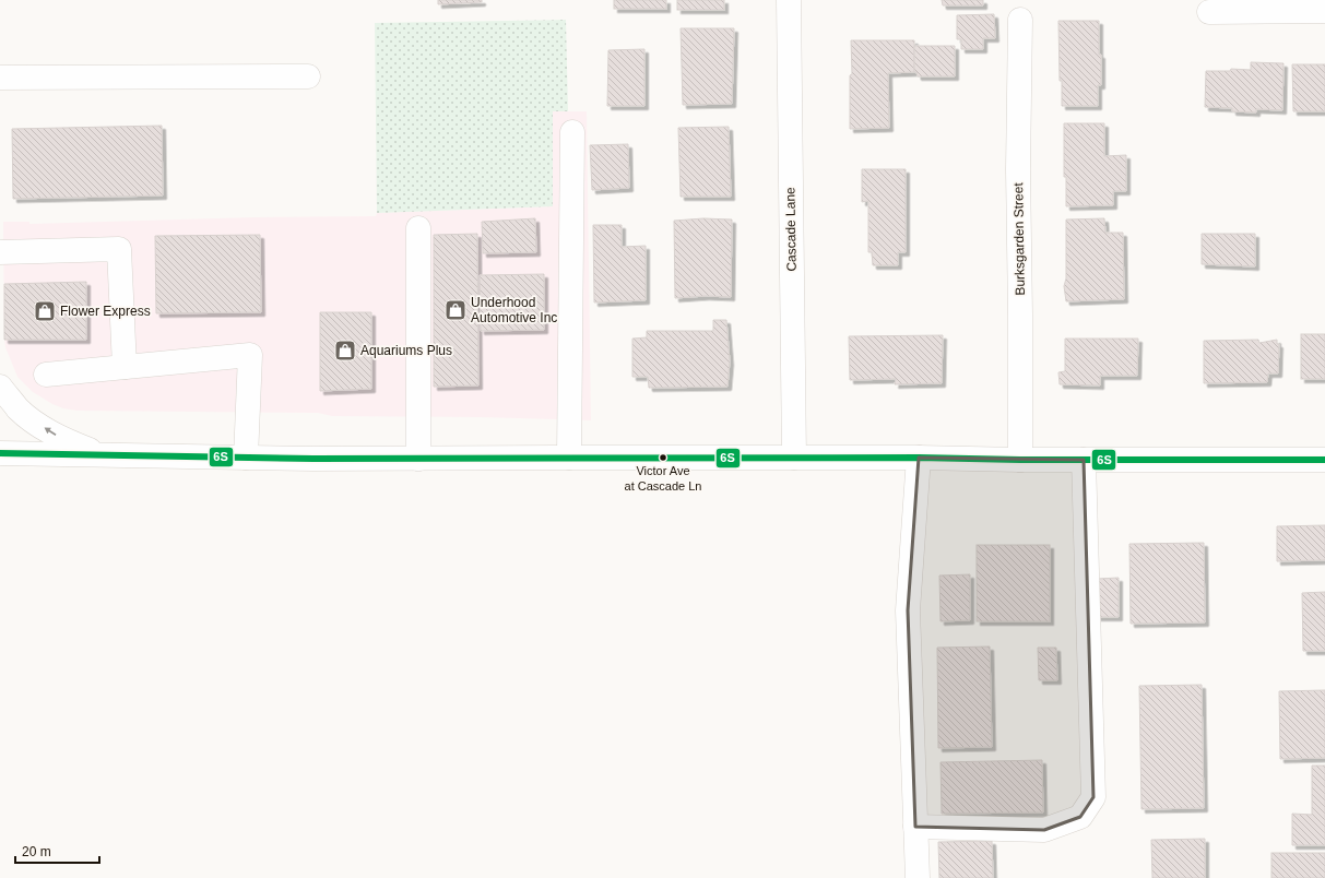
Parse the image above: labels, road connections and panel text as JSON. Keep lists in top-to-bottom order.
{
  "streets": {
    "street": ["Cascade Lane", "Burksgarden Street"]
  },
  "places": {
    "shop": ["Underhood Automotive Inc", "Flower Express", "Aquariums Plus"],
    "other": ["Victor Ave at Cascade Ln"]
  },
  "lines": ["transit line 6S"],
  "scale_bar": "20 m"
}
